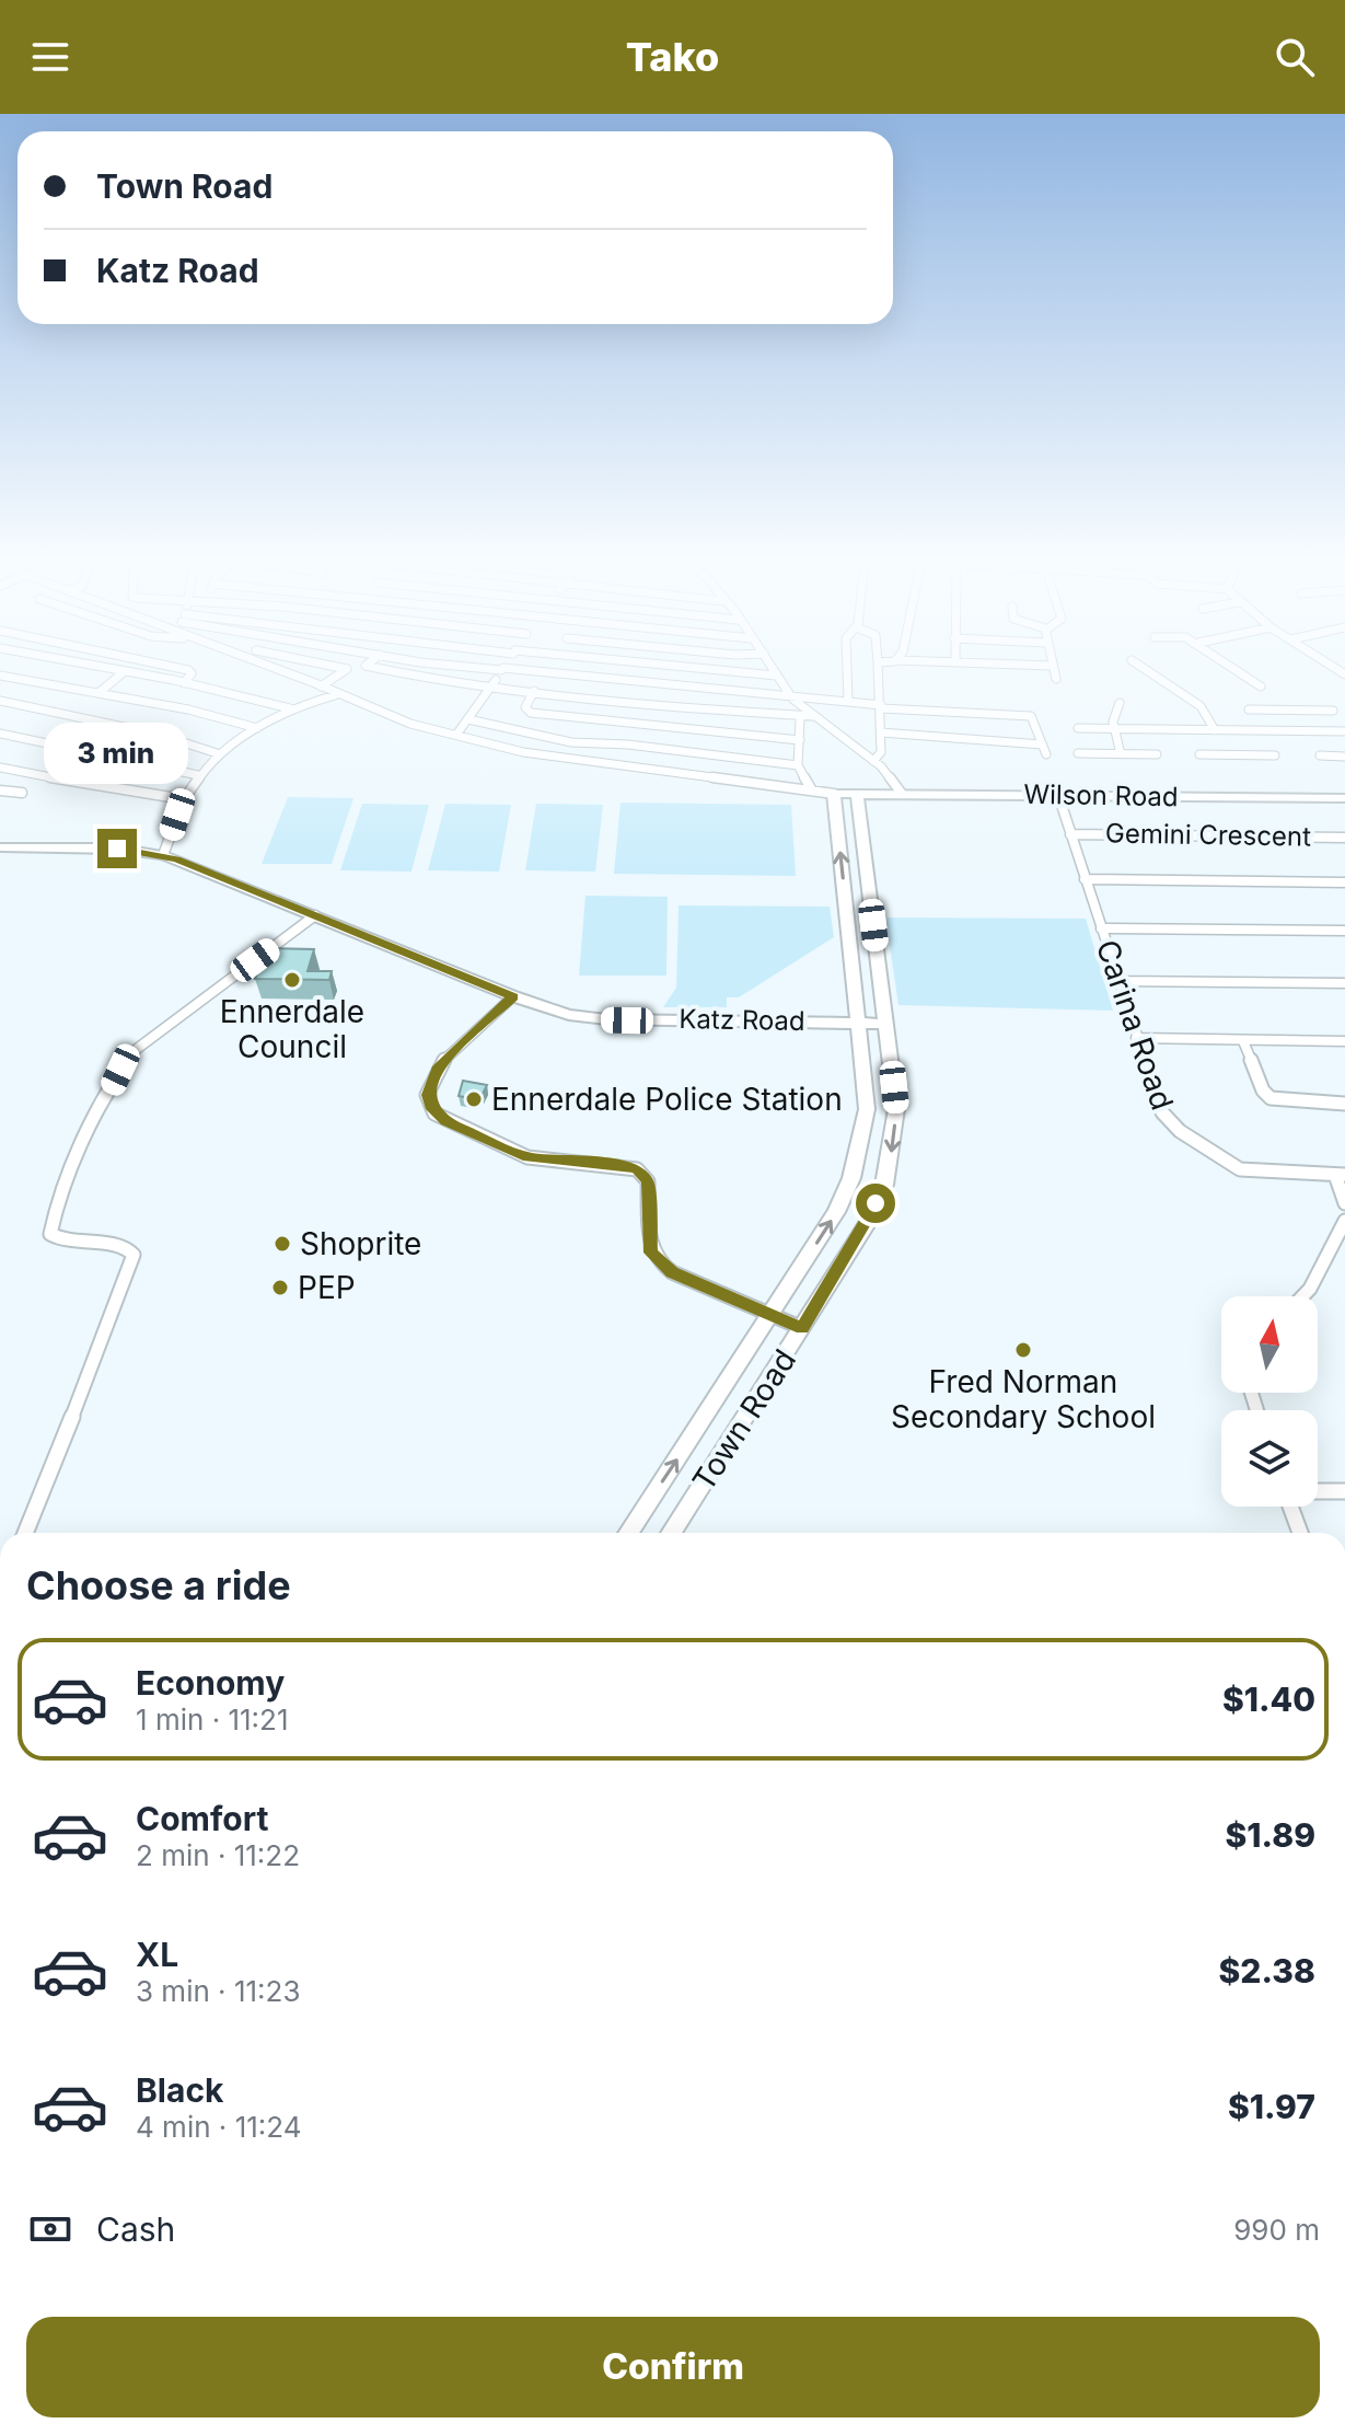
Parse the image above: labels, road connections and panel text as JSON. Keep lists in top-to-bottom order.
{
  "streets": {
    "street": [
      "Wilson Road",
      "Gemini Crescent",
      "Katz Road",
      "Carina Road",
      "Town Road"
    ]
  },
  "crossings": [
    ["Wilson Road", "Carina Road"],
    ["Wilson Road", "Town Road"],
    ["Gemini Crescent", "Carina Road"],
    ["Katz Road", "Town Road"]
  ],
  "places": [
    "Ennerdale Council",
    "Ennerdale Police Station",
    "Shoprite",
    "PEP",
    "Fred Norman Secondary School"
  ],
  "north": "top",
  "page": {
    "header": "Tako",
    "banner": ["Town Road", "Katz Road"],
    "bubble": "3 min",
    "heading": "Choose a ride",
    "list": [
      {
        "name": "Economy",
        "note": "1 min · 11:21",
        "value": "$1.40"
      },
      {
        "name": "Comfort",
        "note": "2 min · 11:22",
        "value": "$1.89"
      },
      {
        "name": "XL",
        "note": "3 min · 11:23",
        "value": "$2.38"
      },
      {
        "name": "Black",
        "note": "4 min · 11:24",
        "value": "$1.97"
      }
    ],
    "pay": ["Cash", "990 m"],
    "buttons": "Confirm"
  }
}
